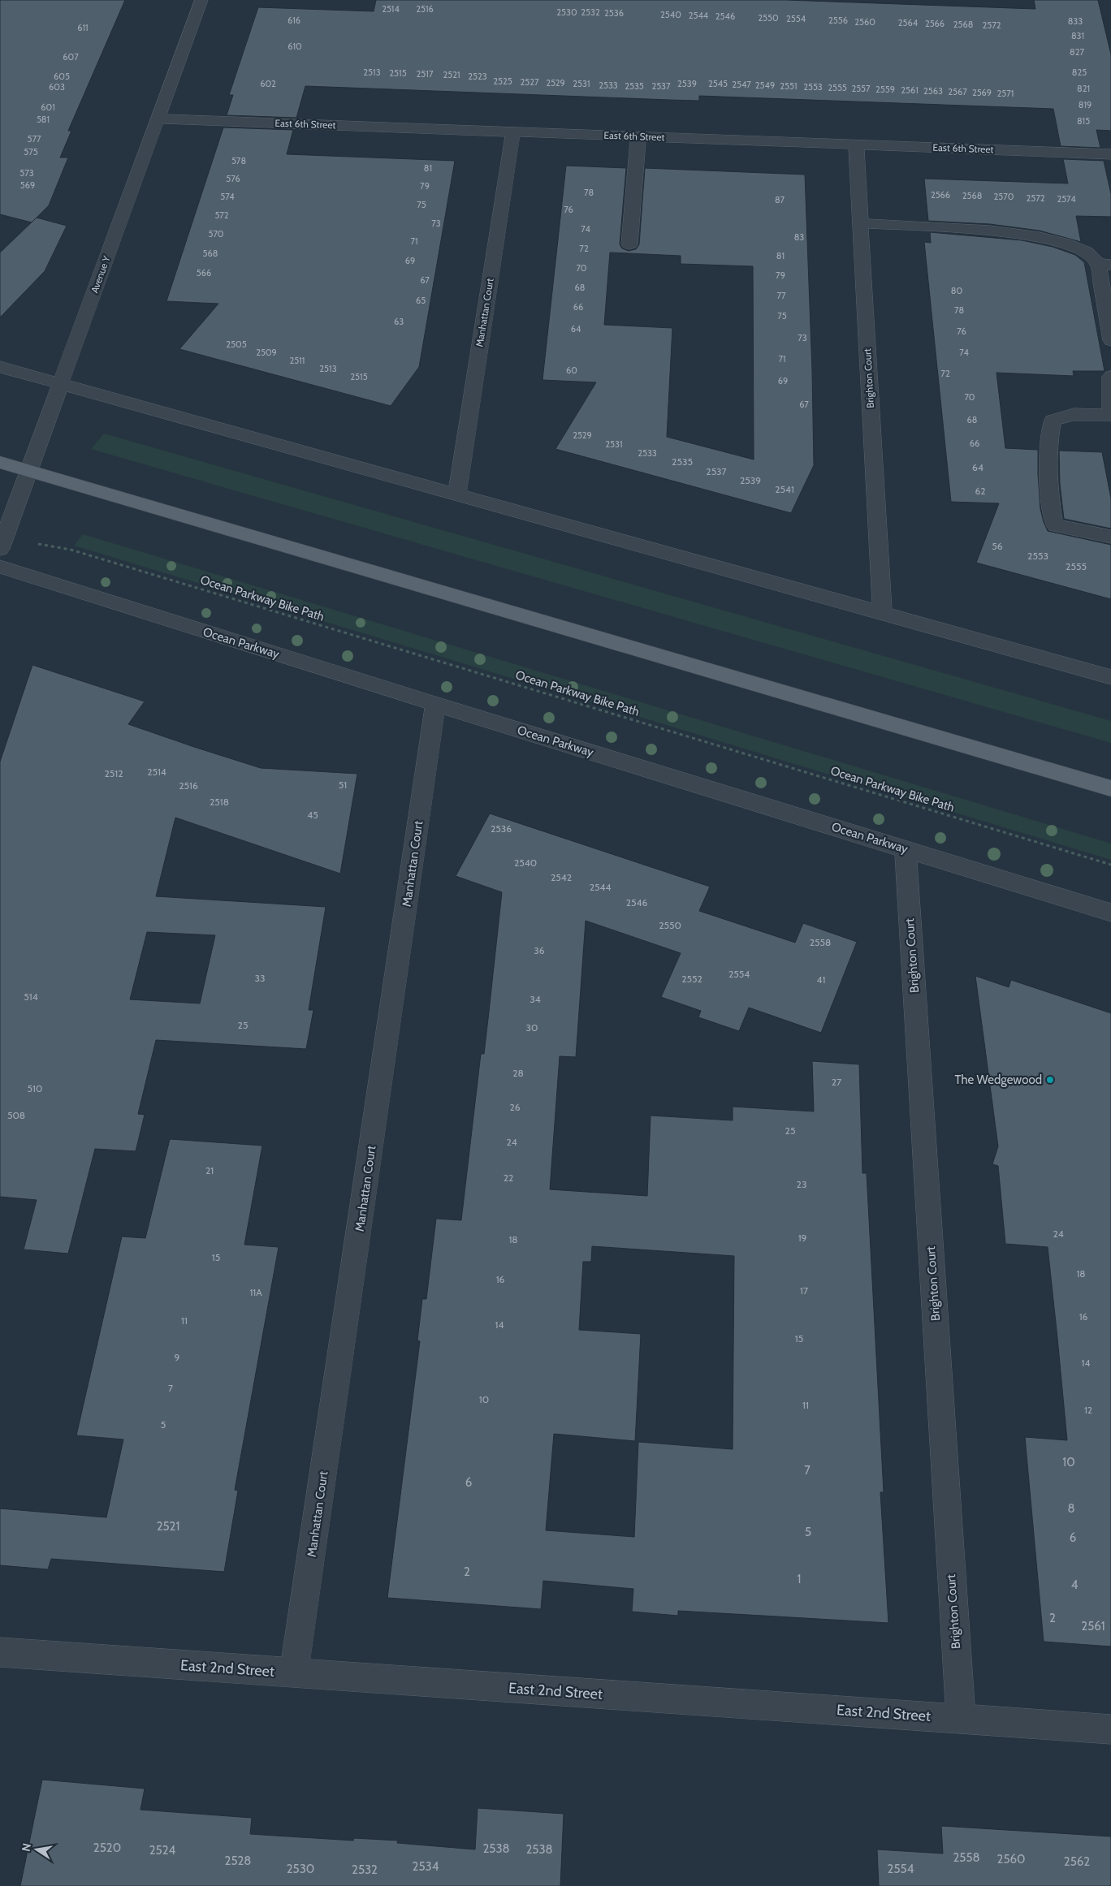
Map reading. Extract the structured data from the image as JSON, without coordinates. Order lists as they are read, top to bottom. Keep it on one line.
{"streets":{"street":["East 6th Street","Avenue Y","Manhattan Court","Brighton Court","Ocean Parkway","East 2nd Street"],"path":["Ocean Parkway Bike Path"]},"crossings":[["East 6th Street","Avenue Y"],["East 6th Street","Manhattan Court"],["East 6th Street","Brighton Court"],["Manhattan Court","Ocean Parkway"],["Manhattan Court","East 2nd Street"],["Brighton Court","Ocean Parkway"],["Brighton Court","East 2nd Street"]],"places":["The Wedgewood"],"house_numbers":["2514","2516","2530","2532","2536","2540","2544","2546","2550","2554","616","2556","833","2560","2564","2566","2568","2572","611","831","610","827","607","2513","825","2515","2517","2521","605","2523","2525","2527","2529","602","2531","2539","2545","2547","2533","2549","2535","2537","2551","603","2553","2555","2557","821","2559","2561","2563","2567","2569","2571","819","601","581","815","577","575","578","81","573","576","569","79","78","2566","2568","574","2570","2572","2574","87","75","76","572","73","74","570","83","71","72","568","81","69","70","566","79","67","68","80","77","65","66","78","75","63","64","76","73","2505","2509","74","71","2511","2513","60","72","2515","69","70","67","68","2529","66","2531","2533","2535","64","2537","2539","2541","62","56","2553","2555","2514","2512","51","2516","2518","45","2536","2540","2542","2544","2546","2550","2558","36","2554","33","2552","41","514","34","25","30","28","27","510","26","508","25","24","21","22","23","24","19","18","15","18","16","17","11A","16","11","14","15","9","14","7","10","11","12","5","10","7","6","8","2521","5","6","2","1","4","2","2561","2520","2538","2538","2524","2558","2560","2528","2562","2534","2530","2554","2532"],"north":"left"}
